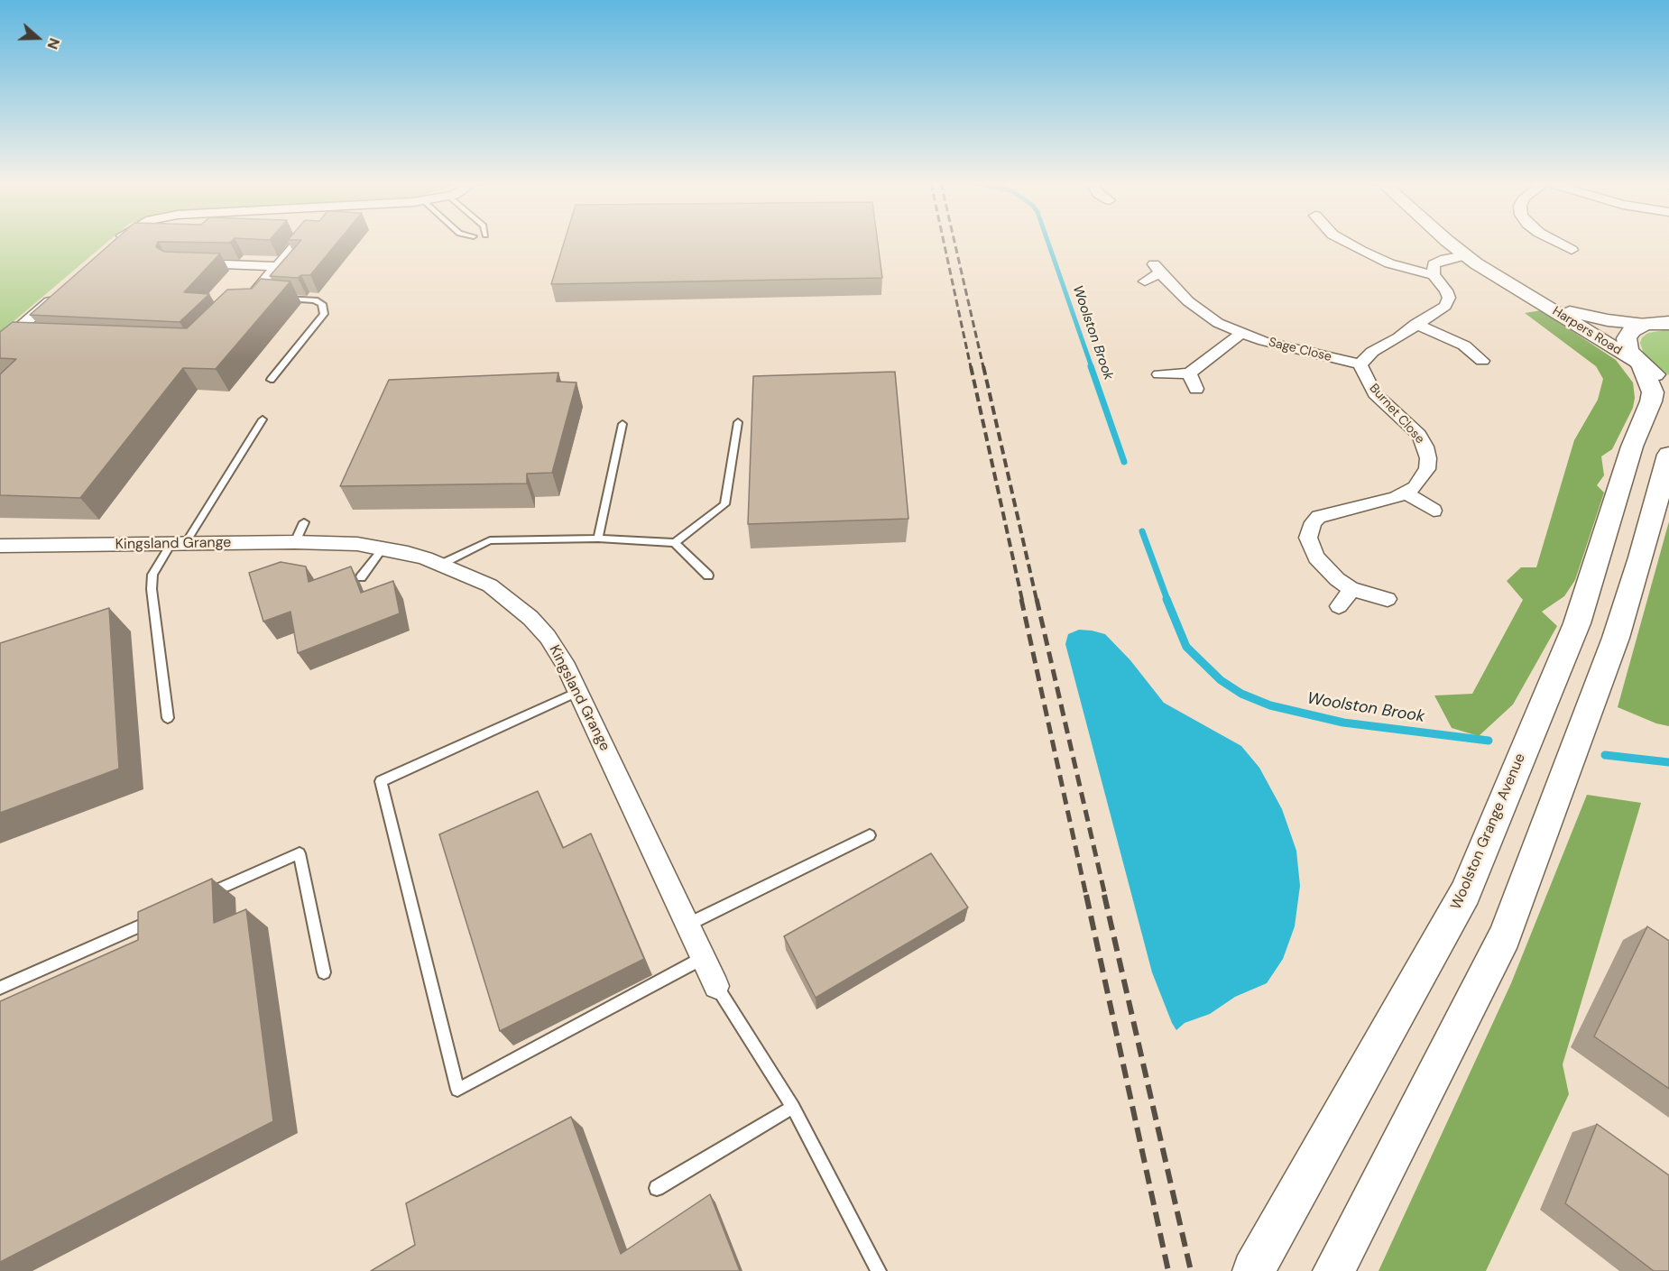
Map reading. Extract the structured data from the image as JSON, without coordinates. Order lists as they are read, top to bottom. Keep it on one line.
{"streets":{"main road":["Woolston Grange Avenue"],"street":["Harpers Road","Sage Close","Burnet Close","Kingsland Grange"]},"crossings":[["Harpers Road","Woolston Grange Avenue"],["Sage Close","Burnet Close"]],"water":["Woolston Brook"],"north":"right"}
